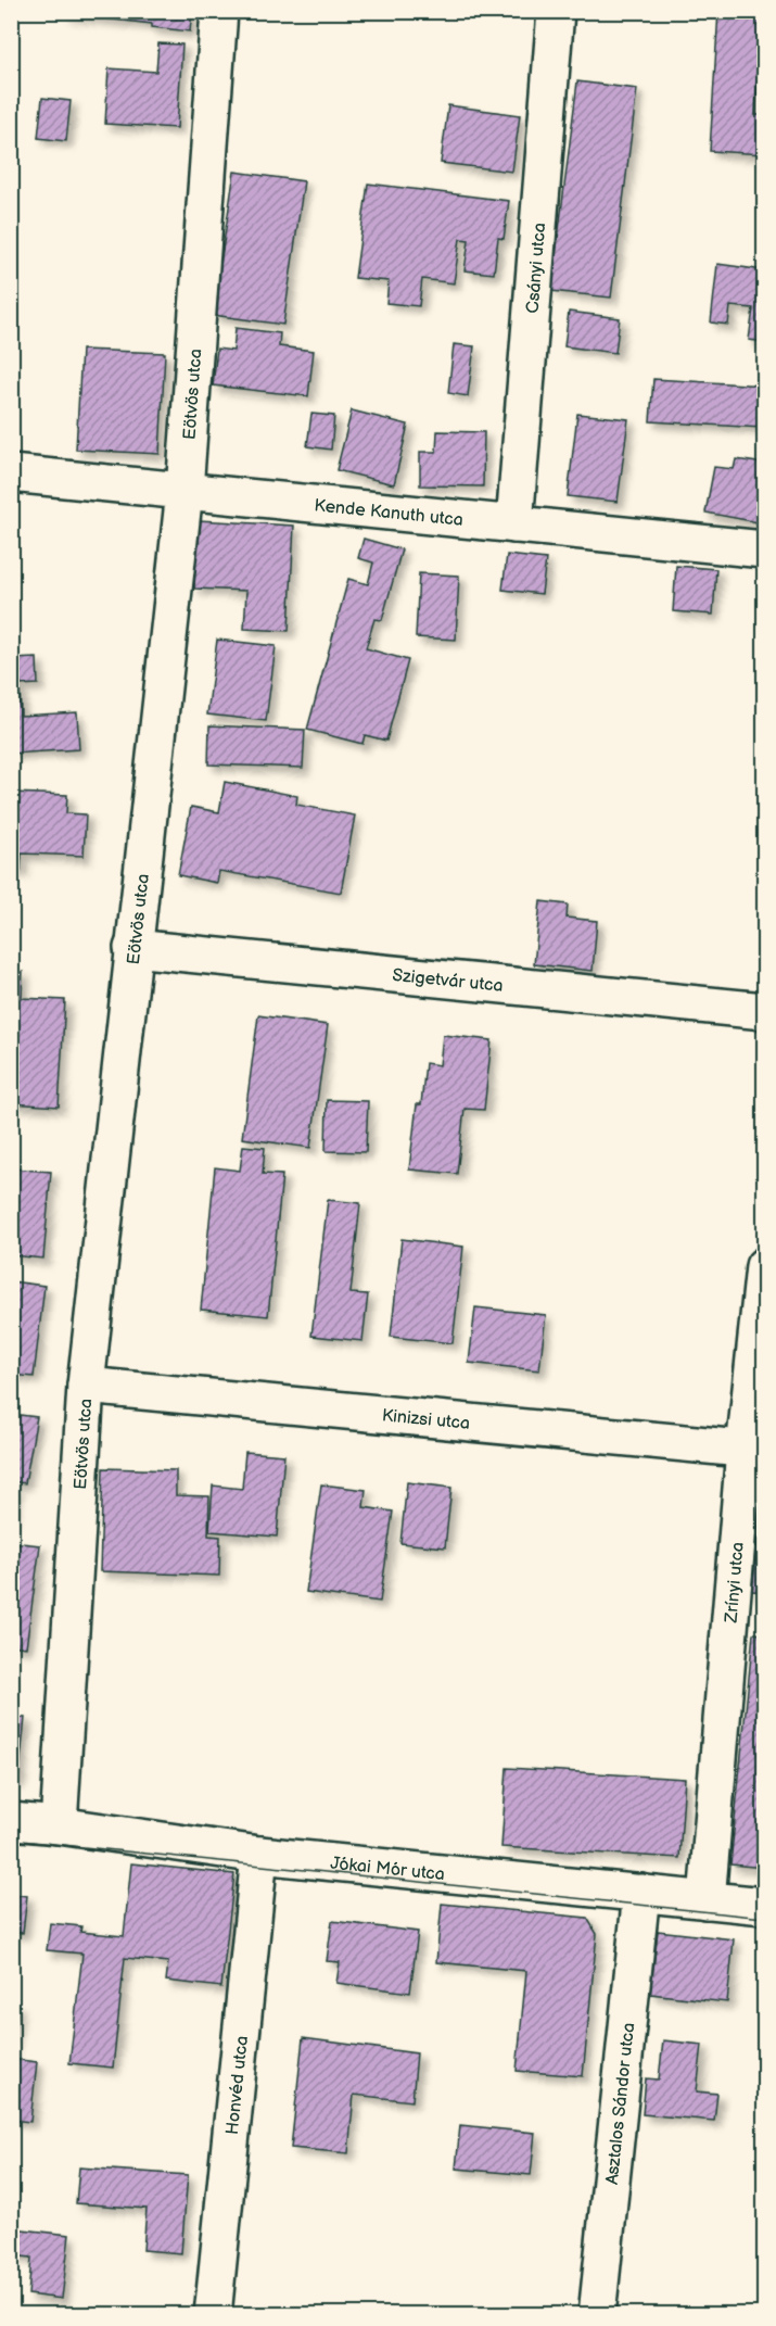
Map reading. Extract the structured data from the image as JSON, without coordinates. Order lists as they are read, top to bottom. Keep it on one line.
{"streets":{"street":["Csányi utca","Eötvös utca","Kende Kanuth utca","Szigetvár utca","Kinizsi utca","Zrínyi utca","Jókai Mór utca","Honvéd utca","Asztalos Sándor utca"]},"crossings":[["Csányi utca","Kende Kanuth utca"],["Eötvös utca","Kende Kanuth utca"],["Eötvös utca","Szigetvár utca"],["Eötvös utca","Kinizsi utca"],["Eötvös utca","Jókai Mór utca"],["Kinizsi utca","Zrínyi utca"],["Zrínyi utca","Jókai Mór utca"],["Jókai Mór utca","Honvéd utca"],["Jókai Mór utca","Asztalos Sándor utca"]]}
